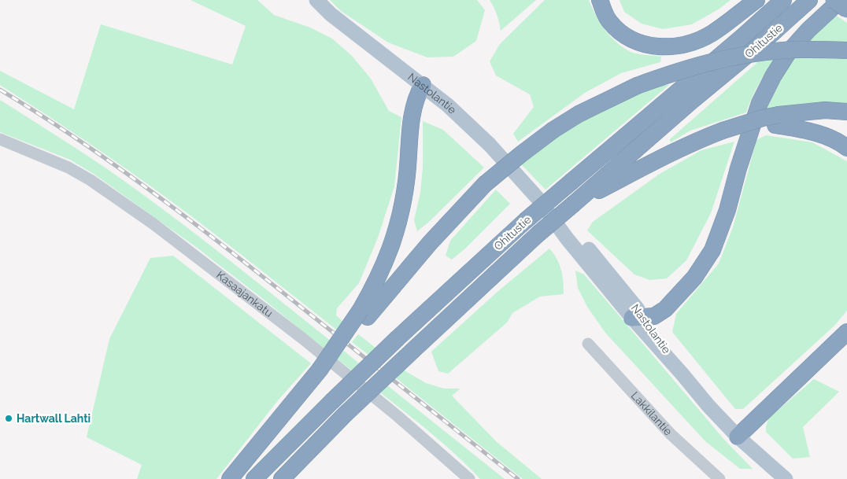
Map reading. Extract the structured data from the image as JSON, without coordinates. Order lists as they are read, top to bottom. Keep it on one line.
{"streets":{"highway":["Ohitustie"],"main road":["Nastolantie"],"street":["Kasaajankatu","Lakkilantie"]},"places":["Hartwall Lahti"]}
